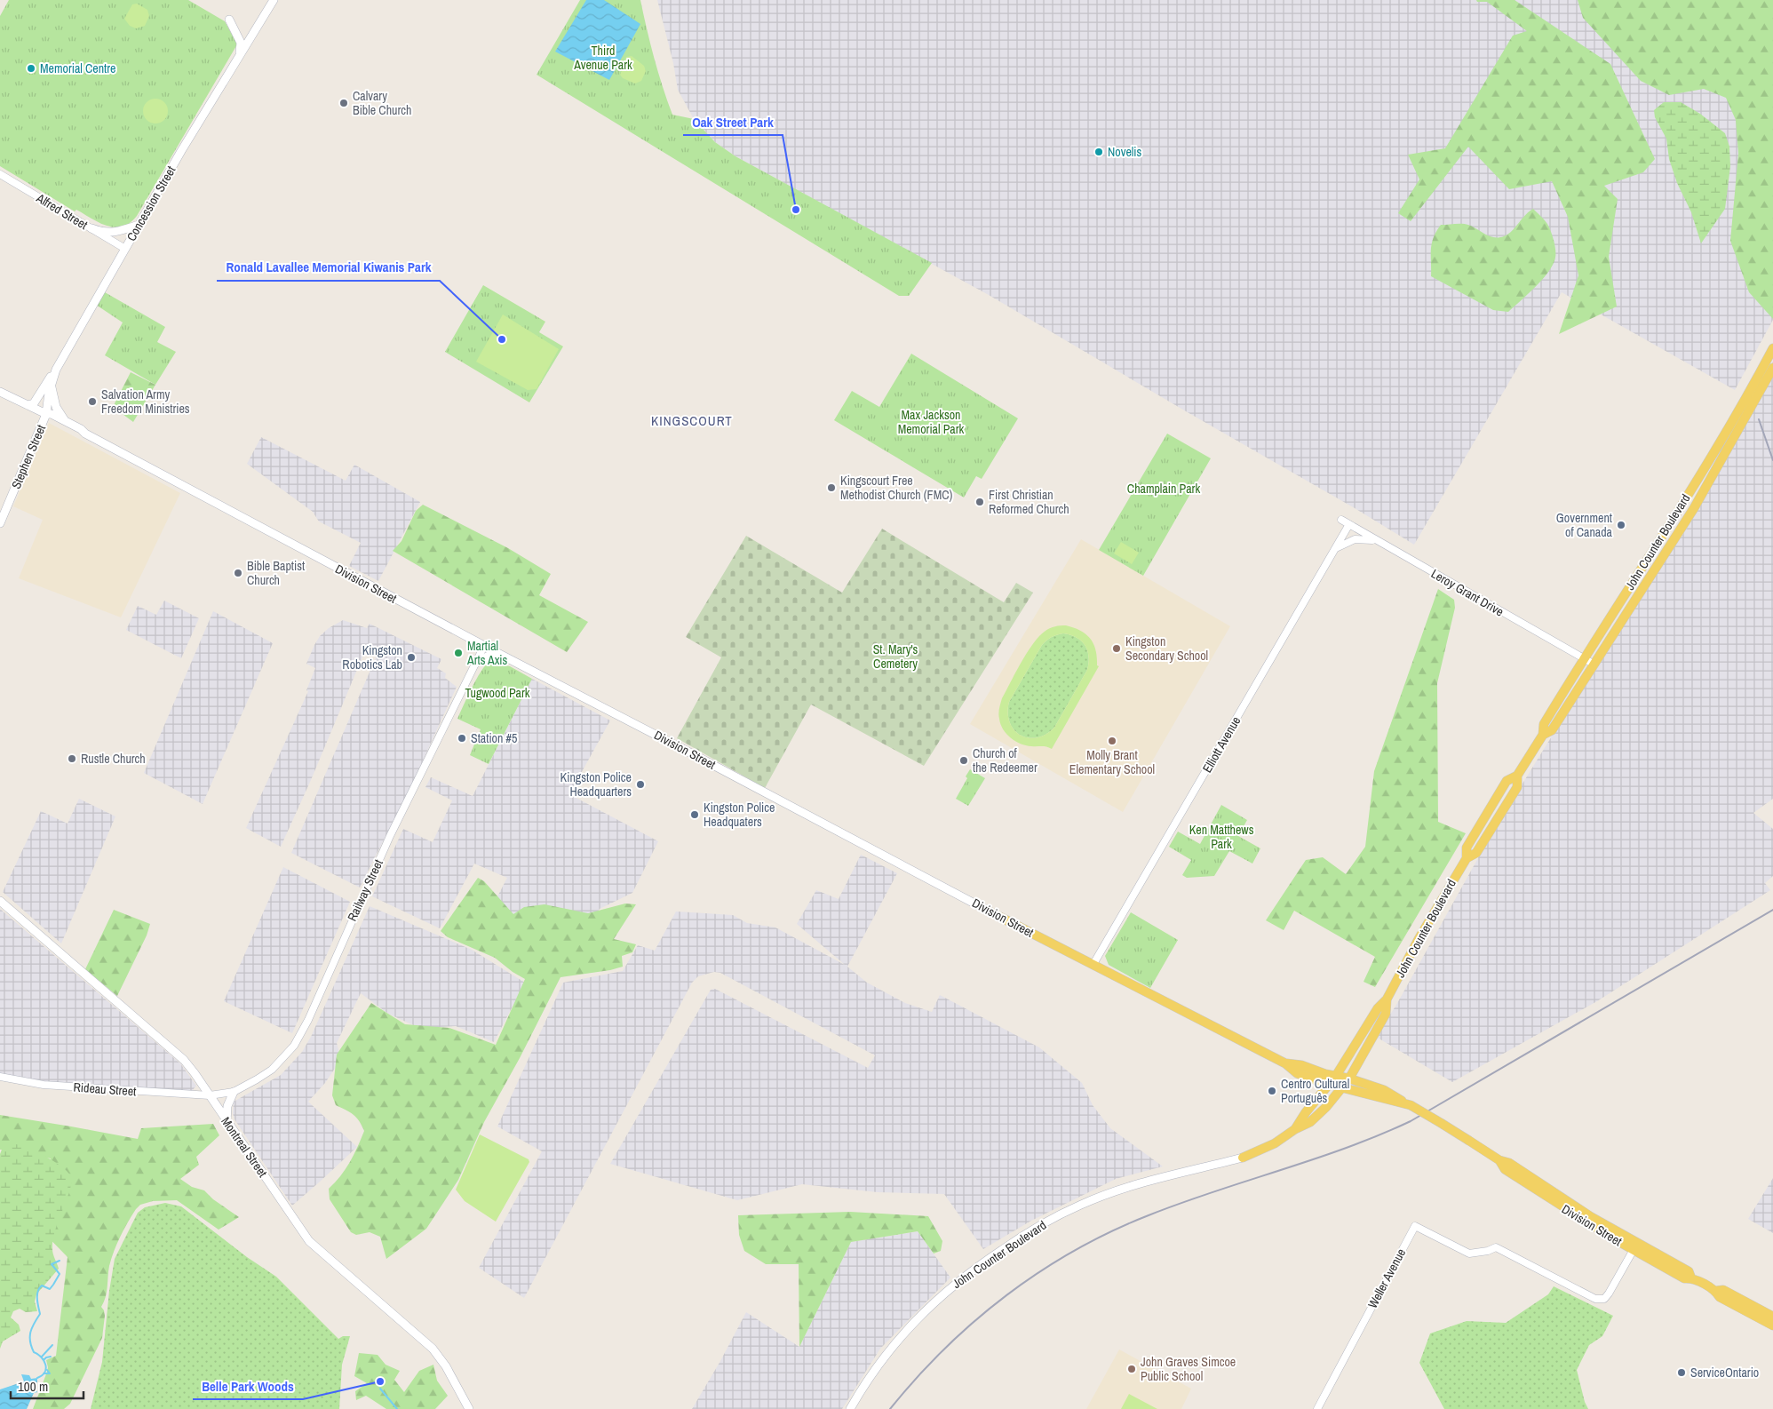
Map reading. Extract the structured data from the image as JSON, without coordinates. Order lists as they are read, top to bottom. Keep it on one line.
{"streets":{"main road":["Concession Street","Stephen Street","John Counter Boulevard","Division Street","Montreal Street"],"street":["Alfred Street","Leroy Grant Drive","Elliott Avenue","Railway Street","Rideau Street","Weller Avenue"]},"crossings":[["Concession Street","Alfred Street"],["Concession Street","Stephen Street"],["Concession Street","Division Street"],["Stephen Street","Division Street"],["John Counter Boulevard","Division Street"],["John Counter Boulevard","Leroy Grant Drive"],["Division Street","Elliott Avenue"],["Division Street","Railway Street"],["Division Street","Weller Avenue"],["Leroy Grant Drive","Elliott Avenue"],["Railway Street","Rideau Street"],["Railway Street","Montreal Street"],["Rideau Street","Montreal Street"]],"districts":["KINGSCOURT"],"parks":["Third Avenue Park","Max Jackson Memorial Park","Champlain Park","St. Mary's Cemetery","Tugwood Park","Ken Matthews Park"],"places":["Memorial Centre","Calvary Bible Church","Novelis","Oak Street Park","Ronald Lavallee Memorial Kiwanis Park","Salvation Army Freedom Ministries","Kingscourt Free Methodist Church (FMC)","First Christian Reformed Church","Government of Canada","Bible Baptist Church","Kingston Secondary School","Martial Arts Axis","Kingston Robotics Lab","Station #5","Molly Brant Elementary School","Rustle Church","Church of the Redeemer","Kingston Police Headquarters","Kingston Police Headquaters","Centro Cultural Português","John Graves Simcoe Public School","ServiceOntario","Belle Park Woods"],"scale_bar":"100 m"}
